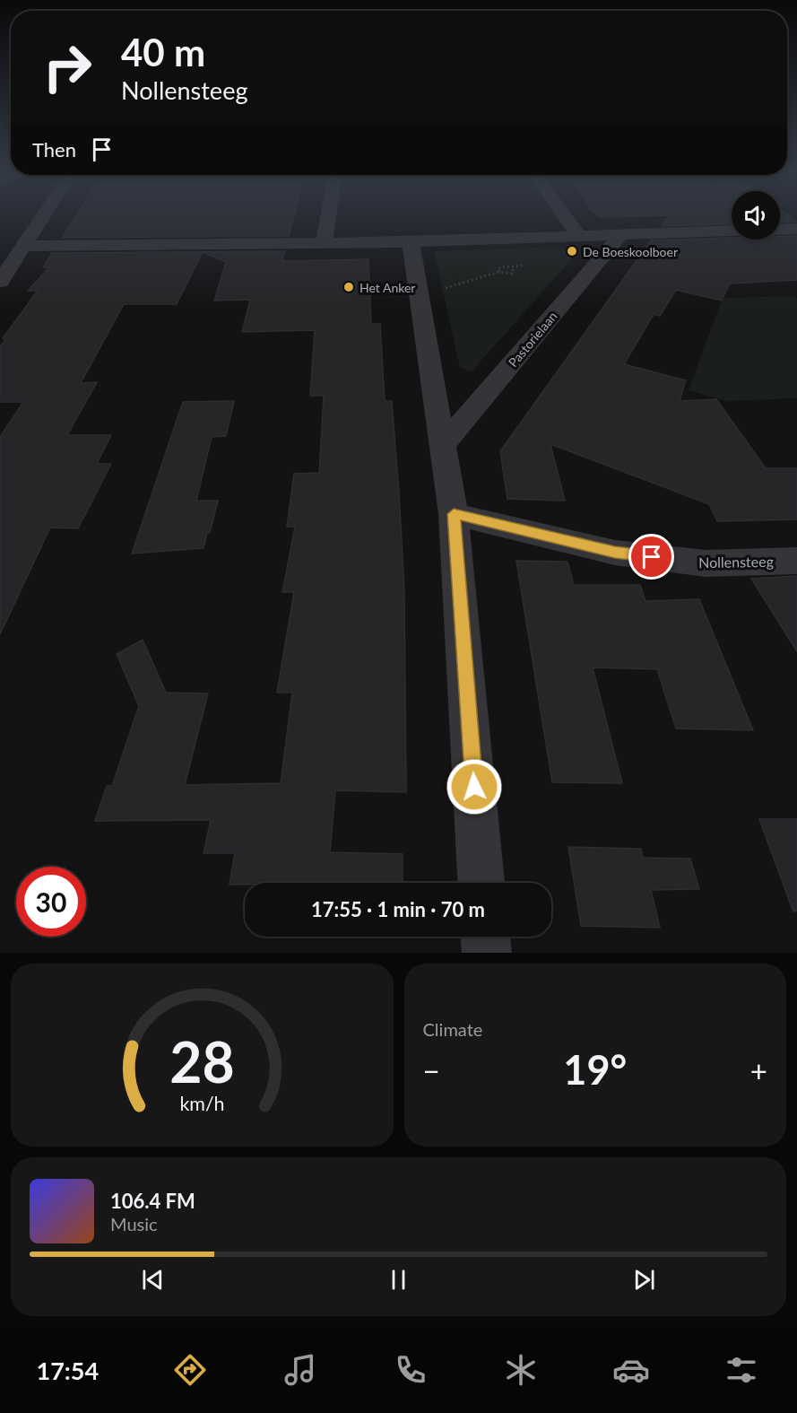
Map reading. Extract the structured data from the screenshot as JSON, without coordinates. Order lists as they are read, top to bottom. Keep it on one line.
{"streets":{"street":["Pastorielaan","Nollensteeg"]},"places":["De Boeskoolboer","Het Anker"],"page":{"turn":["40 m","Nollensteeg"],"then":"Then","limit":"30","trip":"17:55 · 1 min · 70 m","tile":"Climate","heat":["−","19°","+"],"song":["106.4 FM","Music"],"tabs":"17:54","gauge":["28","km/h"]}}
